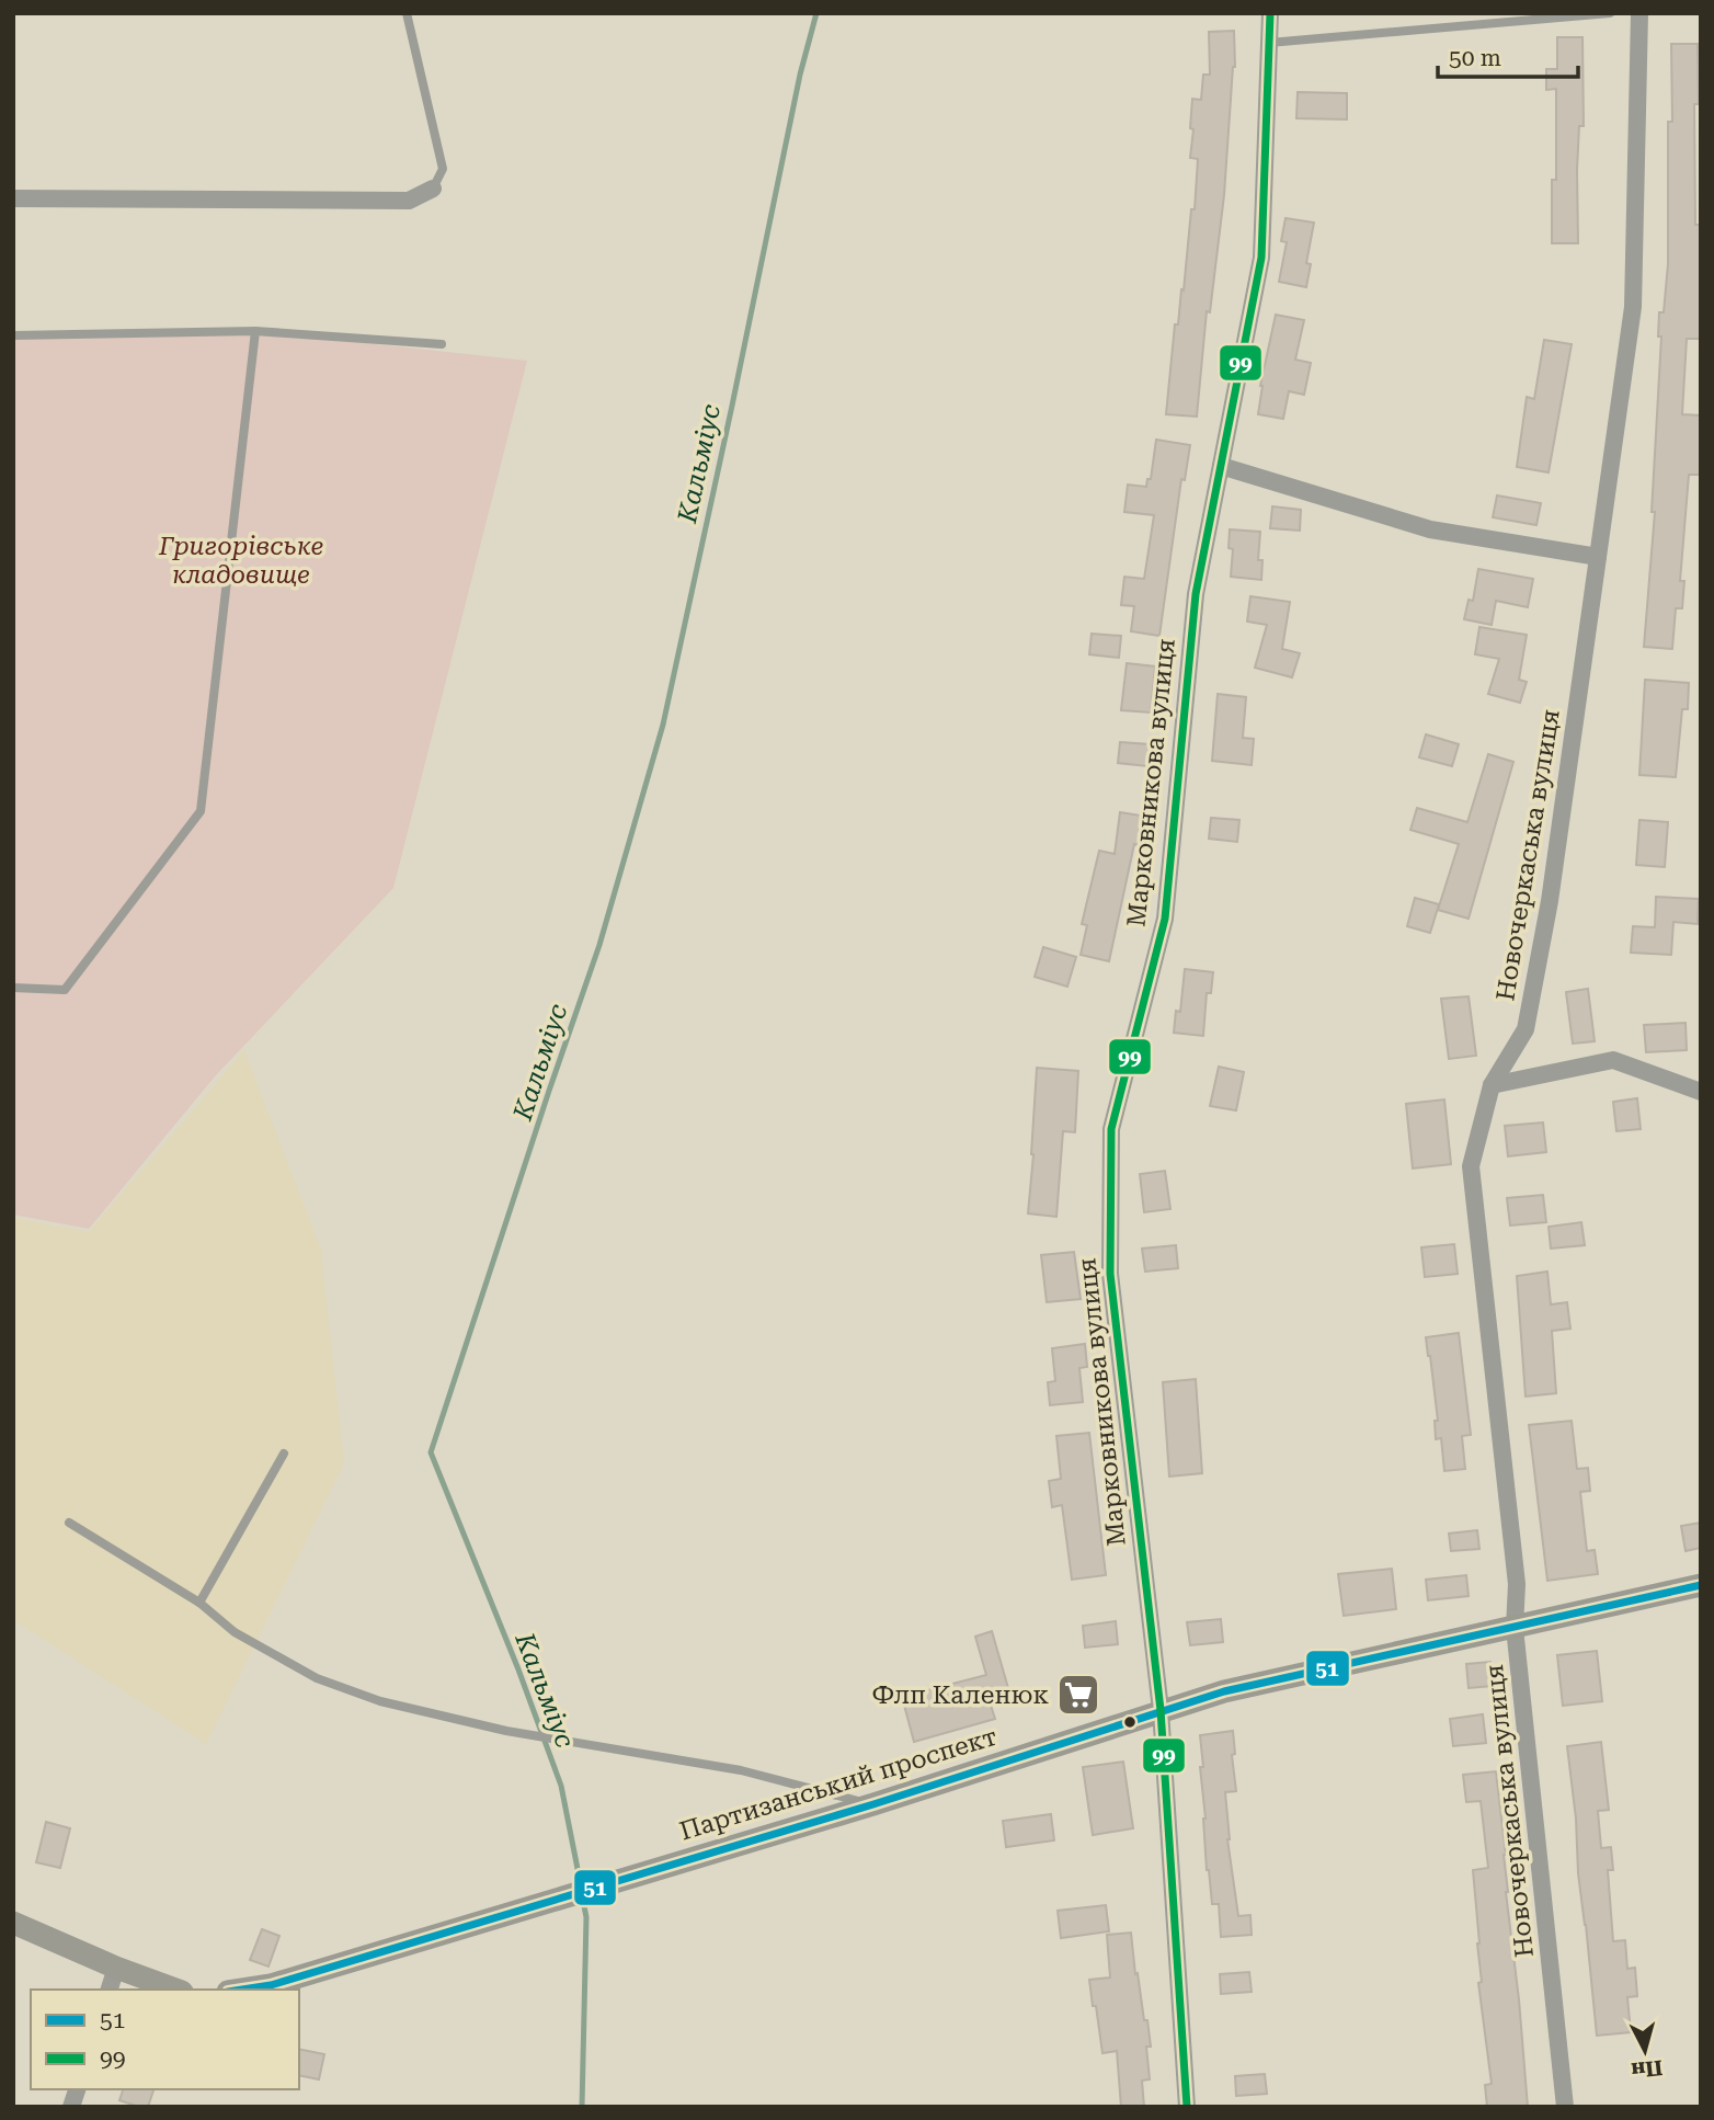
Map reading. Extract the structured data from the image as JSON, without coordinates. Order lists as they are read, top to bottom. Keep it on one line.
{"streets":{"street":["Марковникова вулиця","Новочеркаська вулиця","Партизанський проспект"]},"crossings":[["Марковникова вулиця","Партизанський проспект"],["Новочеркаська вулиця","Партизанський проспект"]],"water":["Кальміус"],"parks":["Григорівське кладовище"],"places":{"supermarket":["Флп Каленюк"]},"lines":["transit line 99","transit line 51"],"legend":["51","99"],"scale_bar":"50 m","north":"bottom"}
